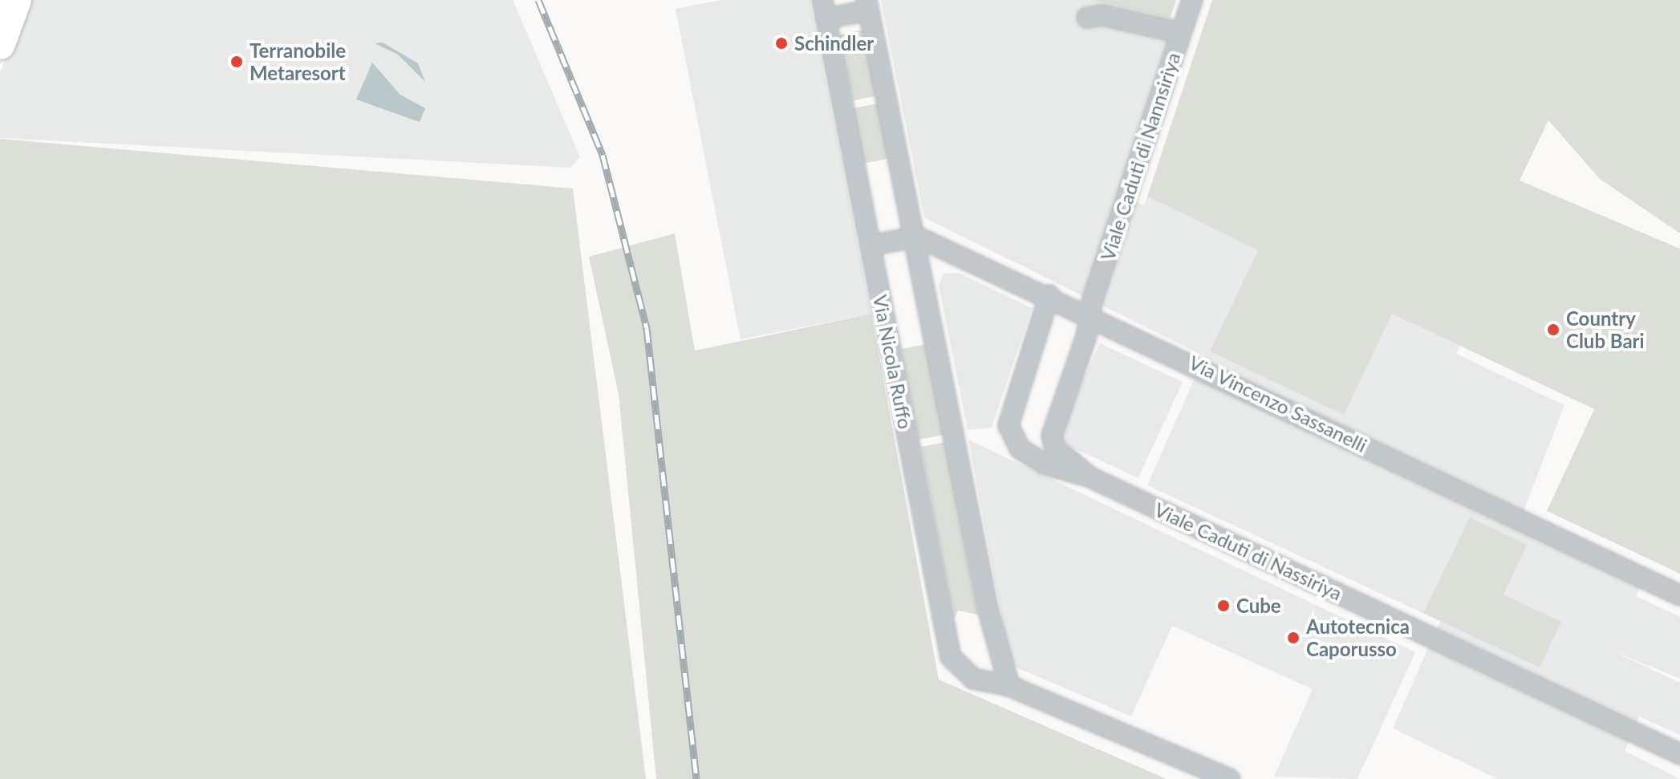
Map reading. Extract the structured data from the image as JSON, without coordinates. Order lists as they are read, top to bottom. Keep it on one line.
{"streets":{"street":["Viale Caduti di Nannsiriya","Via Nicola Ruffo","Via Vincenzo Sassanelli","Viale Caduti di Nassiriya"]},"crossings":[["Viale Caduti di Nannsiriya","Via Vincenzo Sassanelli"],["Viale Caduti di Nannsiriya","Viale Caduti di Nassiriya"],["Via Vincenzo Sassanelli","Viale Caduti di Nassiriya"]],"places":["Schindler","Terranobile Metaresort","Country Club Bari","Cube","Autotecnica Caporusso"]}
